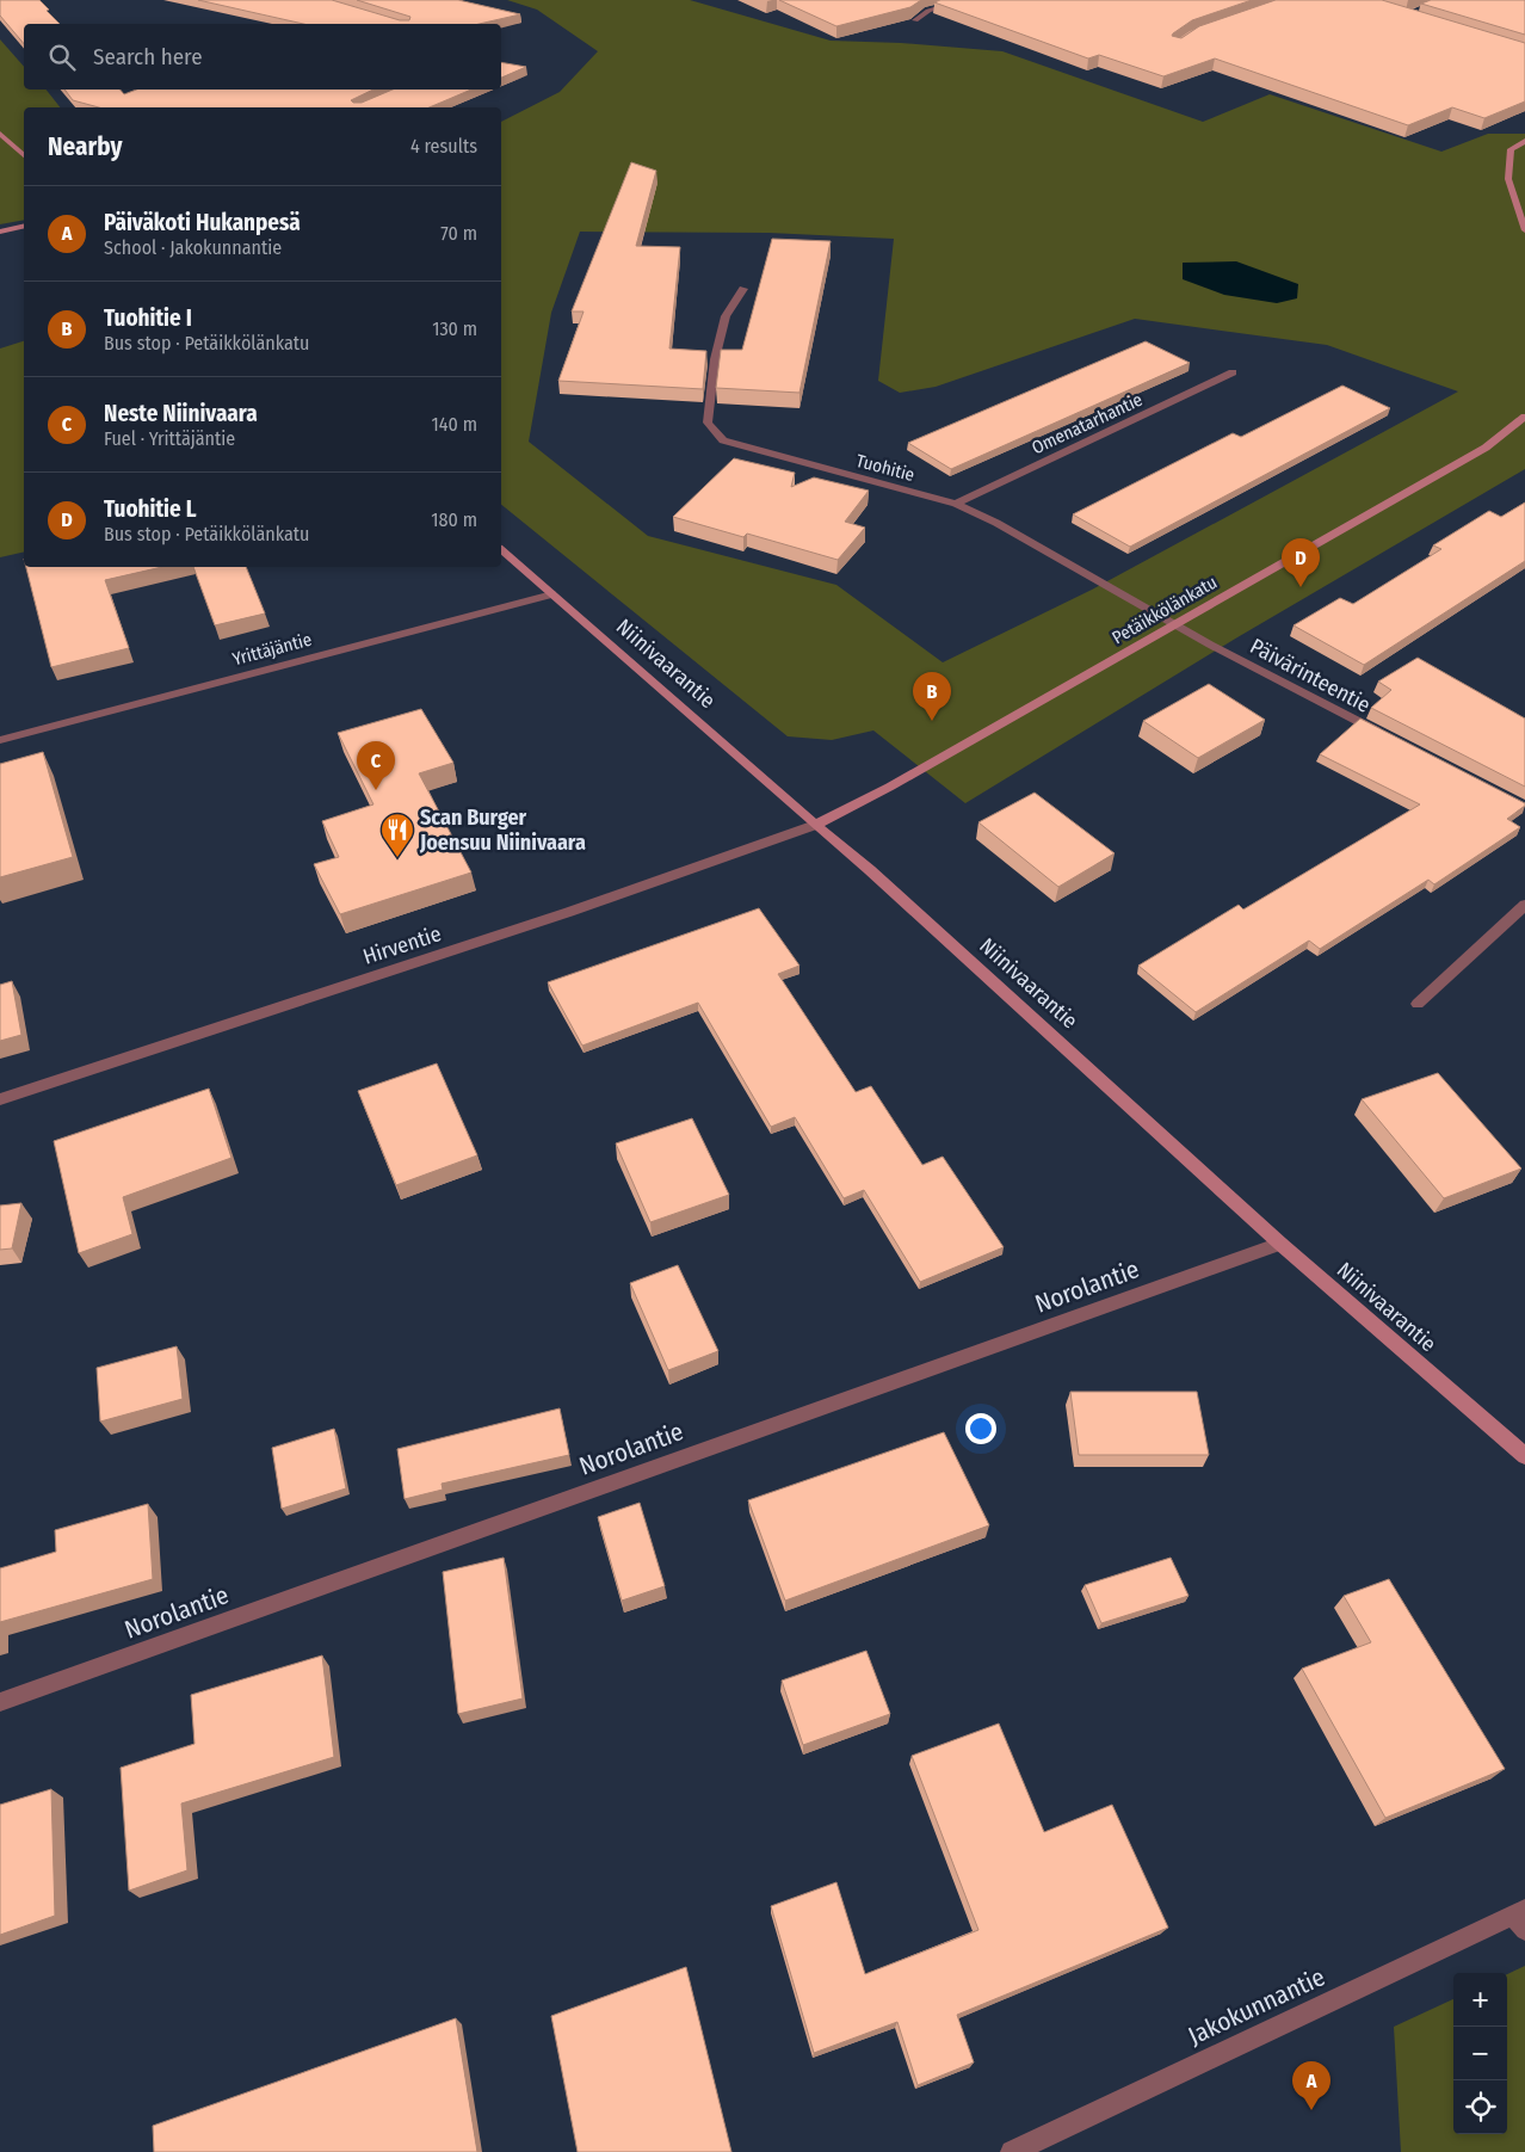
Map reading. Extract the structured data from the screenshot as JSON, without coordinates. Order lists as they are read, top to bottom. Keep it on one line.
{"streets":{"street":["Omenatarhantie","Tuohitie","Petäikkölänkatu","Yrittäjäntie","Niinivaarantie","Päivärinteentie","Hirventie","Norolantie","Jakokunnantie"]},"crossings":[["Omenatarhantie","Tuohitie"],["Tuohitie","Petäikkölänkatu"],["Tuohitie","Päivärinteentie"],["Petäikkölänkatu","Niinivaarantie"],["Petäikkölänkatu","Päivärinteentie"],["Petäikkölänkatu","Hirventie"],["Yrittäjäntie","Niinivaarantie"],["Niinivaarantie","Hirventie"],["Niinivaarantie","Norolantie"]],"places":{"restaurant":["Scan Burger Joensuu Niinivaara"]},"page":{"search":"Search here","heading":["Nearby","4 results"],"list":[{"mark":"A","name":"Päiväkoti Hukanpesä","note":"School · Jakokunnantie","value":"70 m"},{"mark":"B","name":"Tuohitie I","note":"Bus stop · Petäikkölänkatu","value":"130 m"},{"mark":"C","name":"Neste Niinivaara","note":"Fuel · Yrittäjäntie","value":"140 m"},{"mark":"D","name":"Tuohitie L","note":"Bus stop · Petäikkölänkatu","value":"180 m"}],"pins":["D","B","C","A"],"map_buttons":["+","−"]}}
